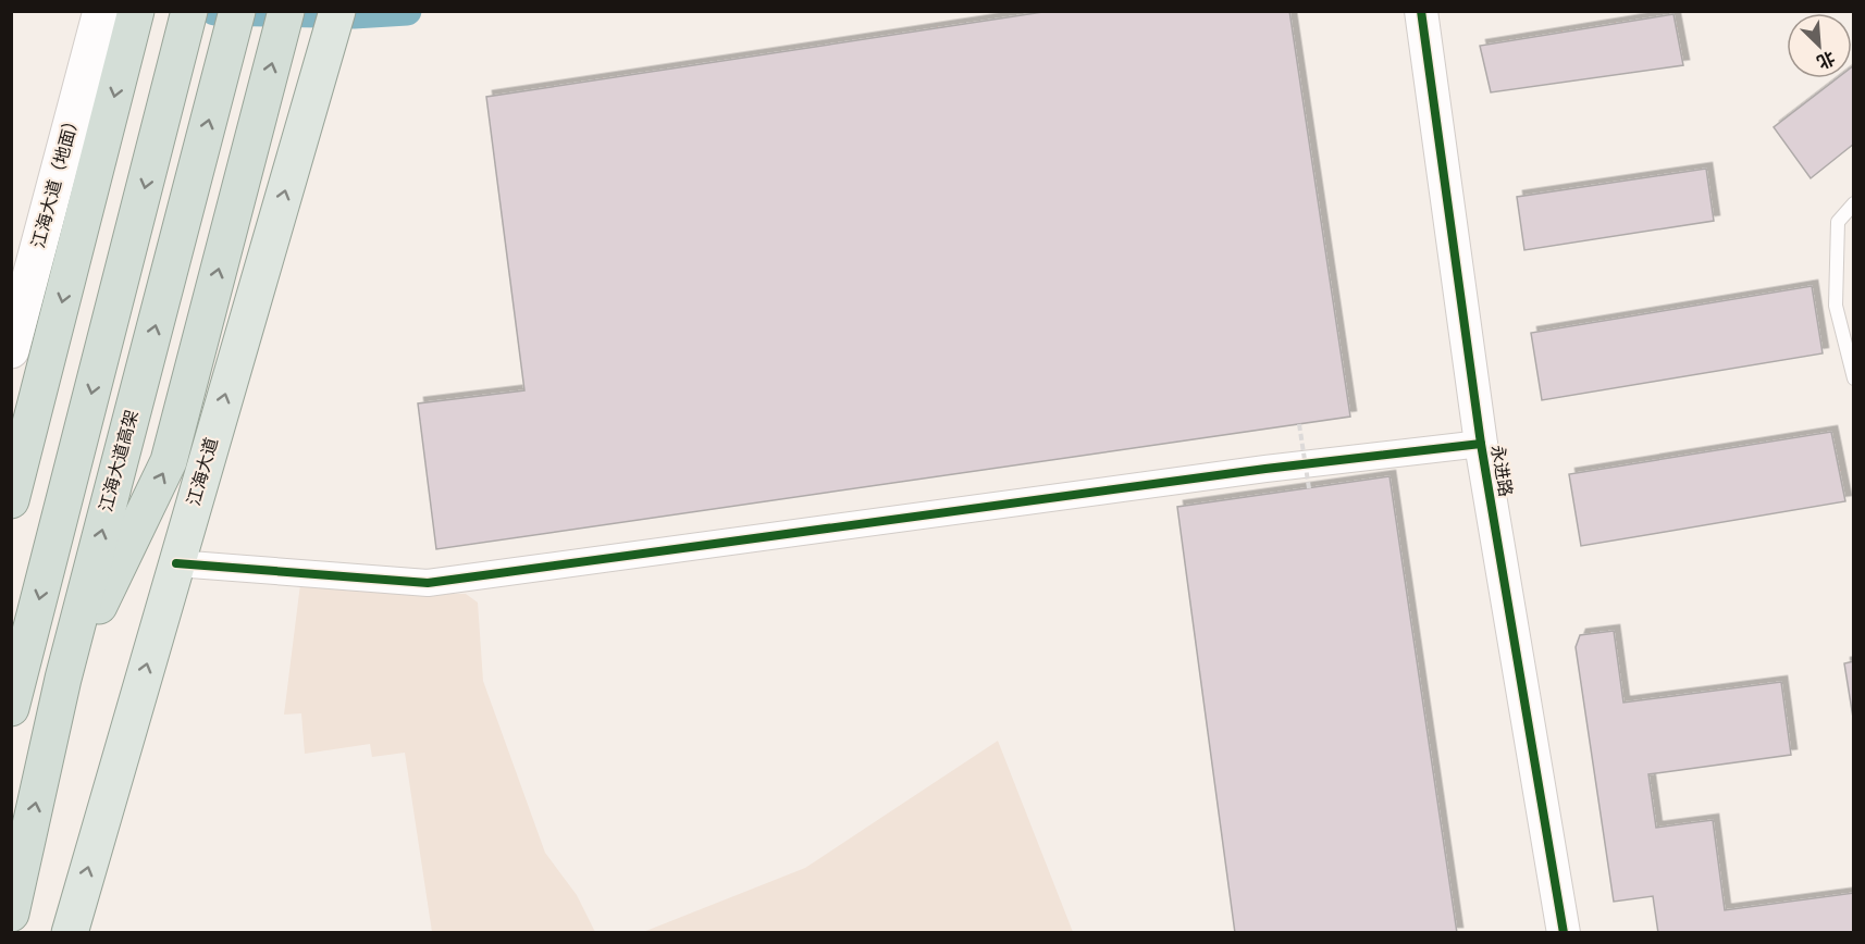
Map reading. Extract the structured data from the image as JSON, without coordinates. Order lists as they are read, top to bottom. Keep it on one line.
{"streets":{"highway":["江海大道高架"],"main road":["江海大道（地面）","江海大道"],"street":["永进路"]},"one_way":["江海大道"],"north":"bottom right"}
